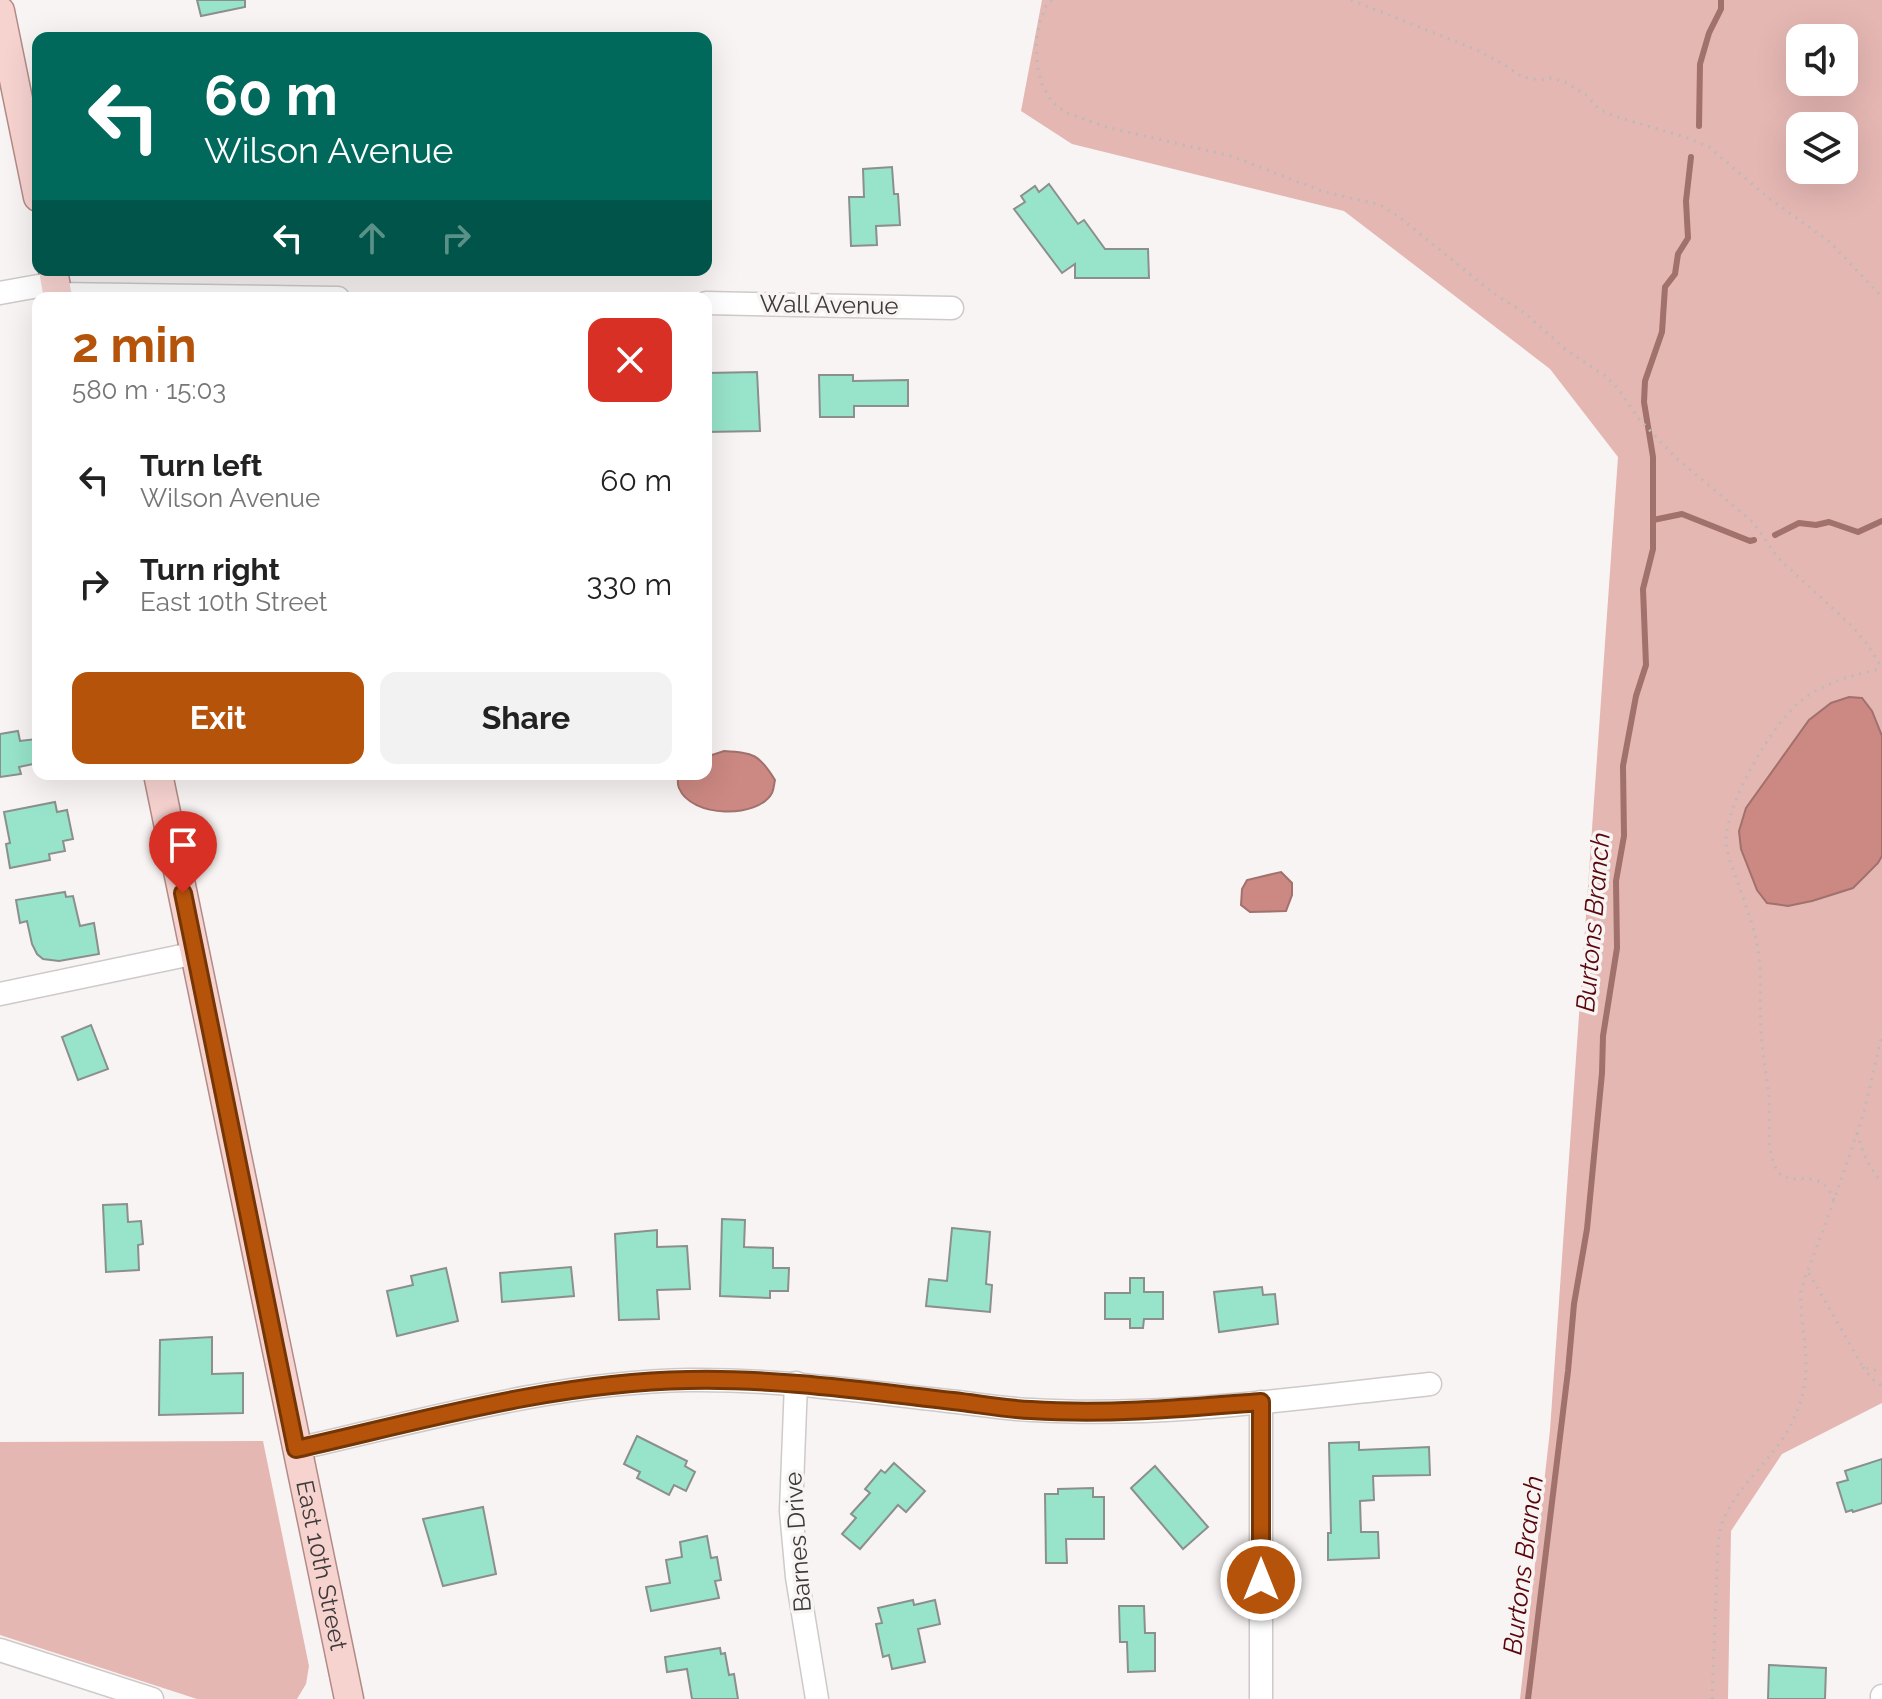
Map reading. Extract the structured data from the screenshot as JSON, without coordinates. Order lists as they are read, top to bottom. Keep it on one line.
{"streets":{"main road":["East 10th Street"],"street":["Wall Avenue","Barnes Drive"]},"water":["Burtons Branch"],"page":{"turn":["60 m","Wilson Avenue"],"heading":["2 min","580 m · 15:03"],"list":[{"name":"Turn left","note":"Wilson Avenue","value":"60 m"},{"name":"Turn right","note":"East 10th Street","value":"330 m"}],"buttons":["Exit","Share"]}}
